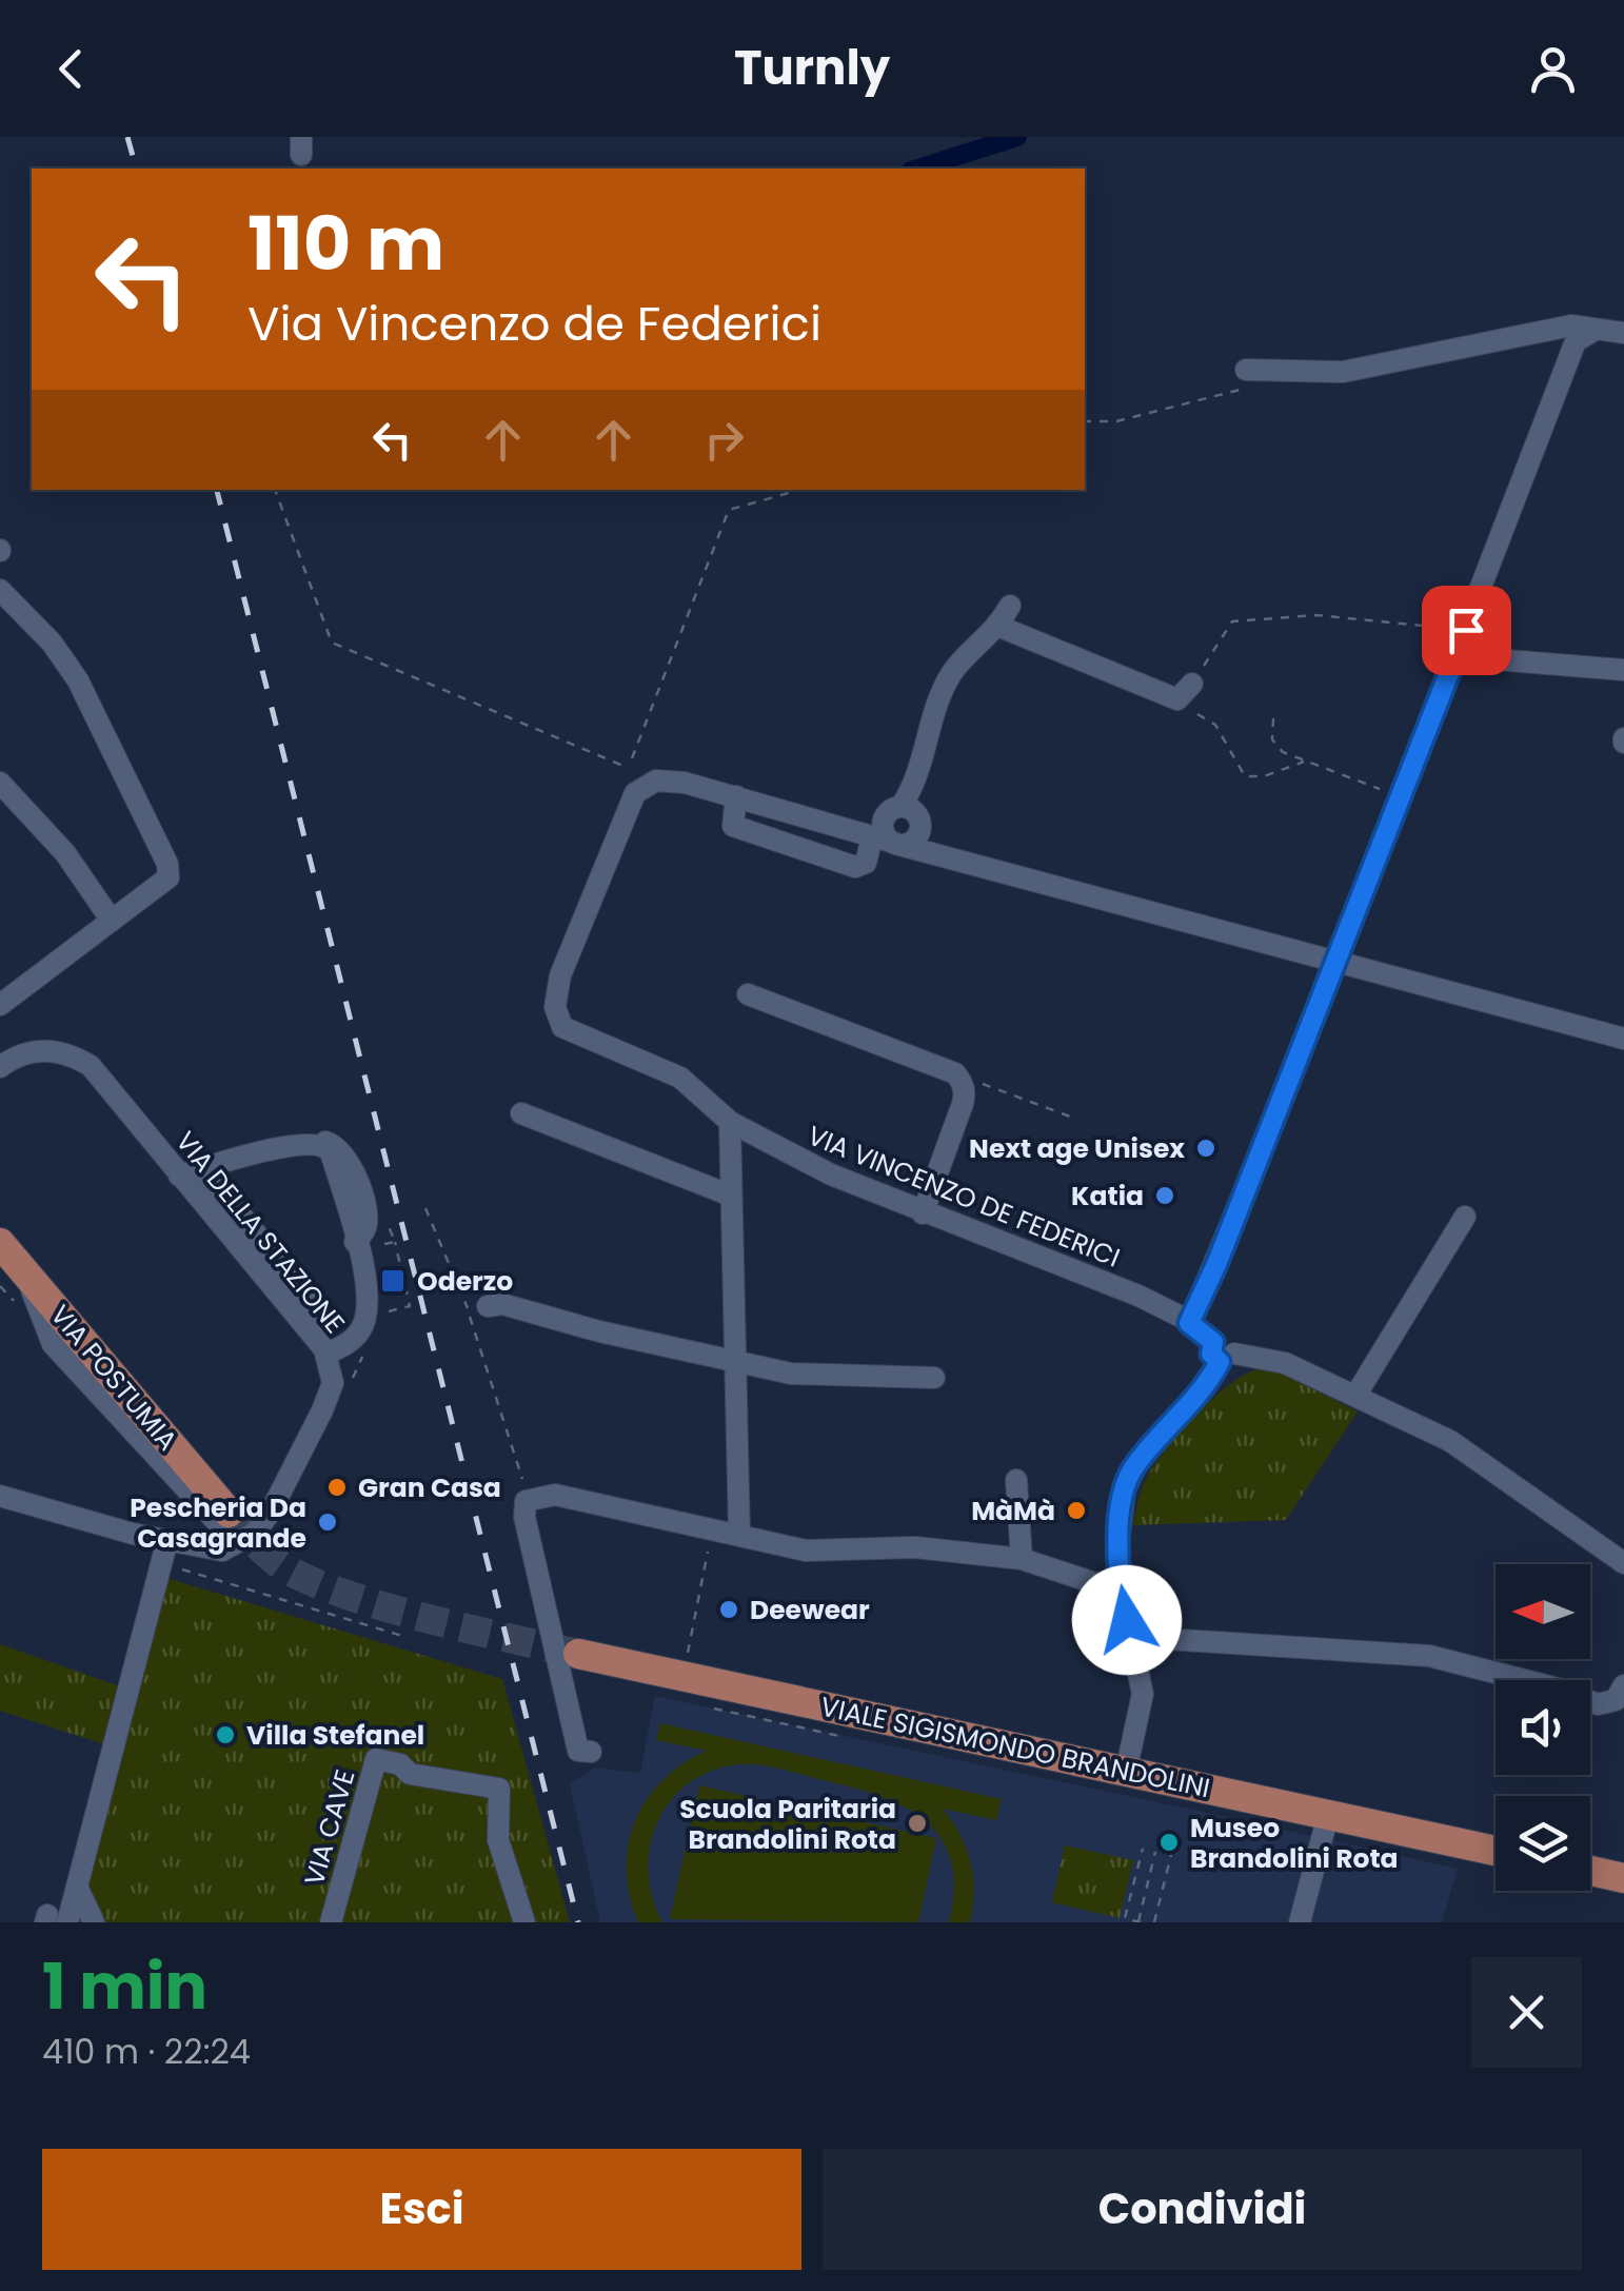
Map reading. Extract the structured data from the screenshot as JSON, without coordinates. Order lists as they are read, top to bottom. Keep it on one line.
{"streets":{"main road":["VIA POSTUMIA","VIALE SIGISMONDO BRANDOLINI"],"street":["VIA VINCENZO DE FEDERICI","VIA DELLA STAZIONE","VIA CAVE"]},"places":{"other":["Next age Unisex","Katia","Gran Casa","MàMà","Pescheria Da Casagrande","Deewear","Villa Stefanel","Scuola Paritaria Brandolini Rota","Museo Brandolini Rota"],"transit":["Oderzo"]},"north":"left","page":{"header":"Turnly","turn":["110 m","Via Vincenzo de Federici"],"heading":["1 min","410 m · 22:24"],"buttons":["Esci","Condividi"]}}
